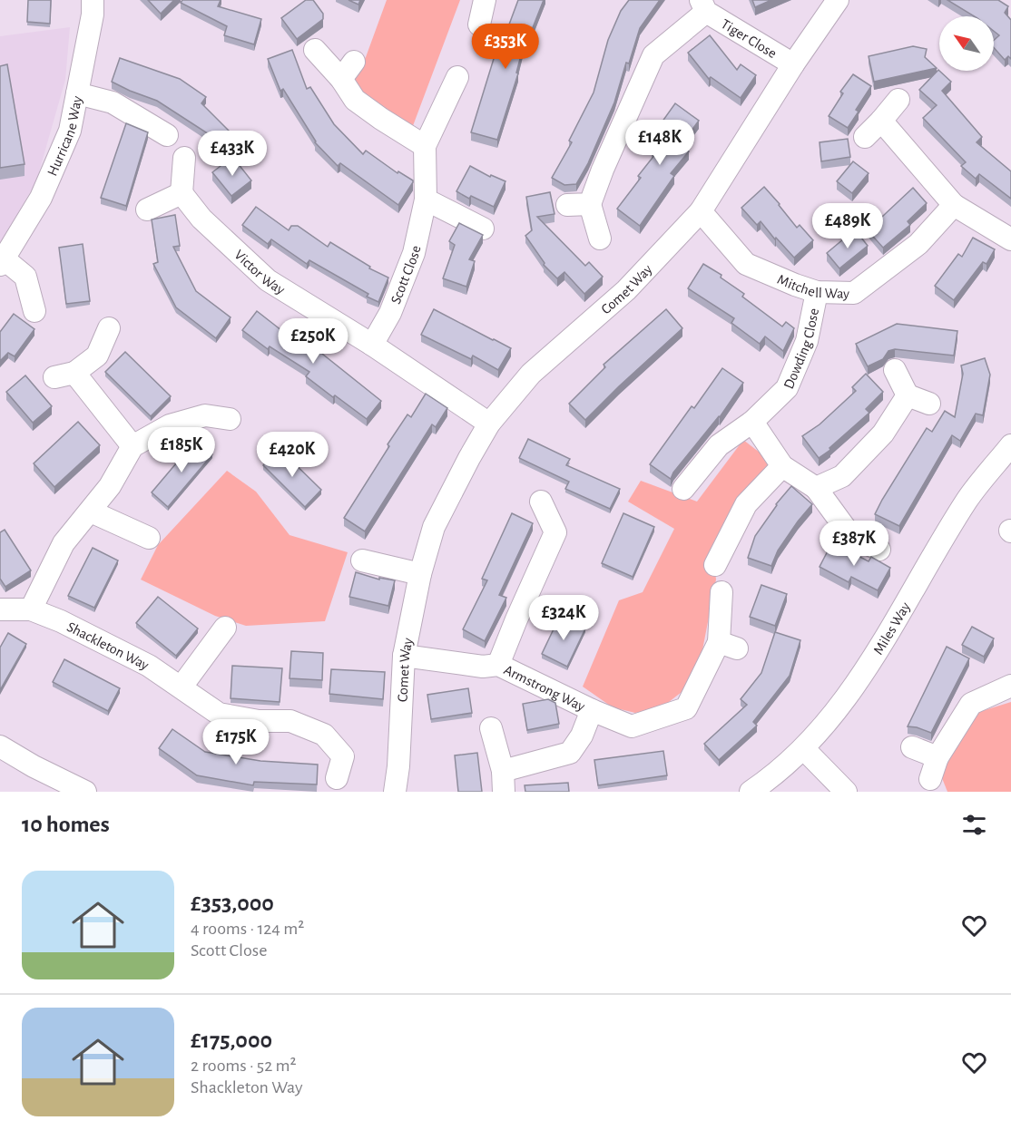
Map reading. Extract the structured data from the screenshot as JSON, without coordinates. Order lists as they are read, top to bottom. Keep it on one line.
{"streets":{"street":["Tiger Close","Hurricane Way","Victor Way","Scott Close","Mitchell Way","Comet Way","Dowding Close","Miles Way","Shackleton Way","Armstrong Way"]},"crossings":[["Tiger Close","Comet Way"],["Victor Way","Scott Close"],["Victor Way","Comet Way"],["Mitchell Way","Comet Way"],["Mitchell Way","Dowding Close"],["Comet Way","Armstrong Way"]],"north":"top left","page":{"price":["£353K","£148K","£433K","£489K","£250K","£185K","£420K","£387K","£324K","£175K"],"heading":"10 homes","list":[{"name":"£353,000","note":"4 rooms · 124 m² · Scott Close"},{"name":"£175,000","note":"2 rooms · 52 m² · Shackleton Way"}]}}
